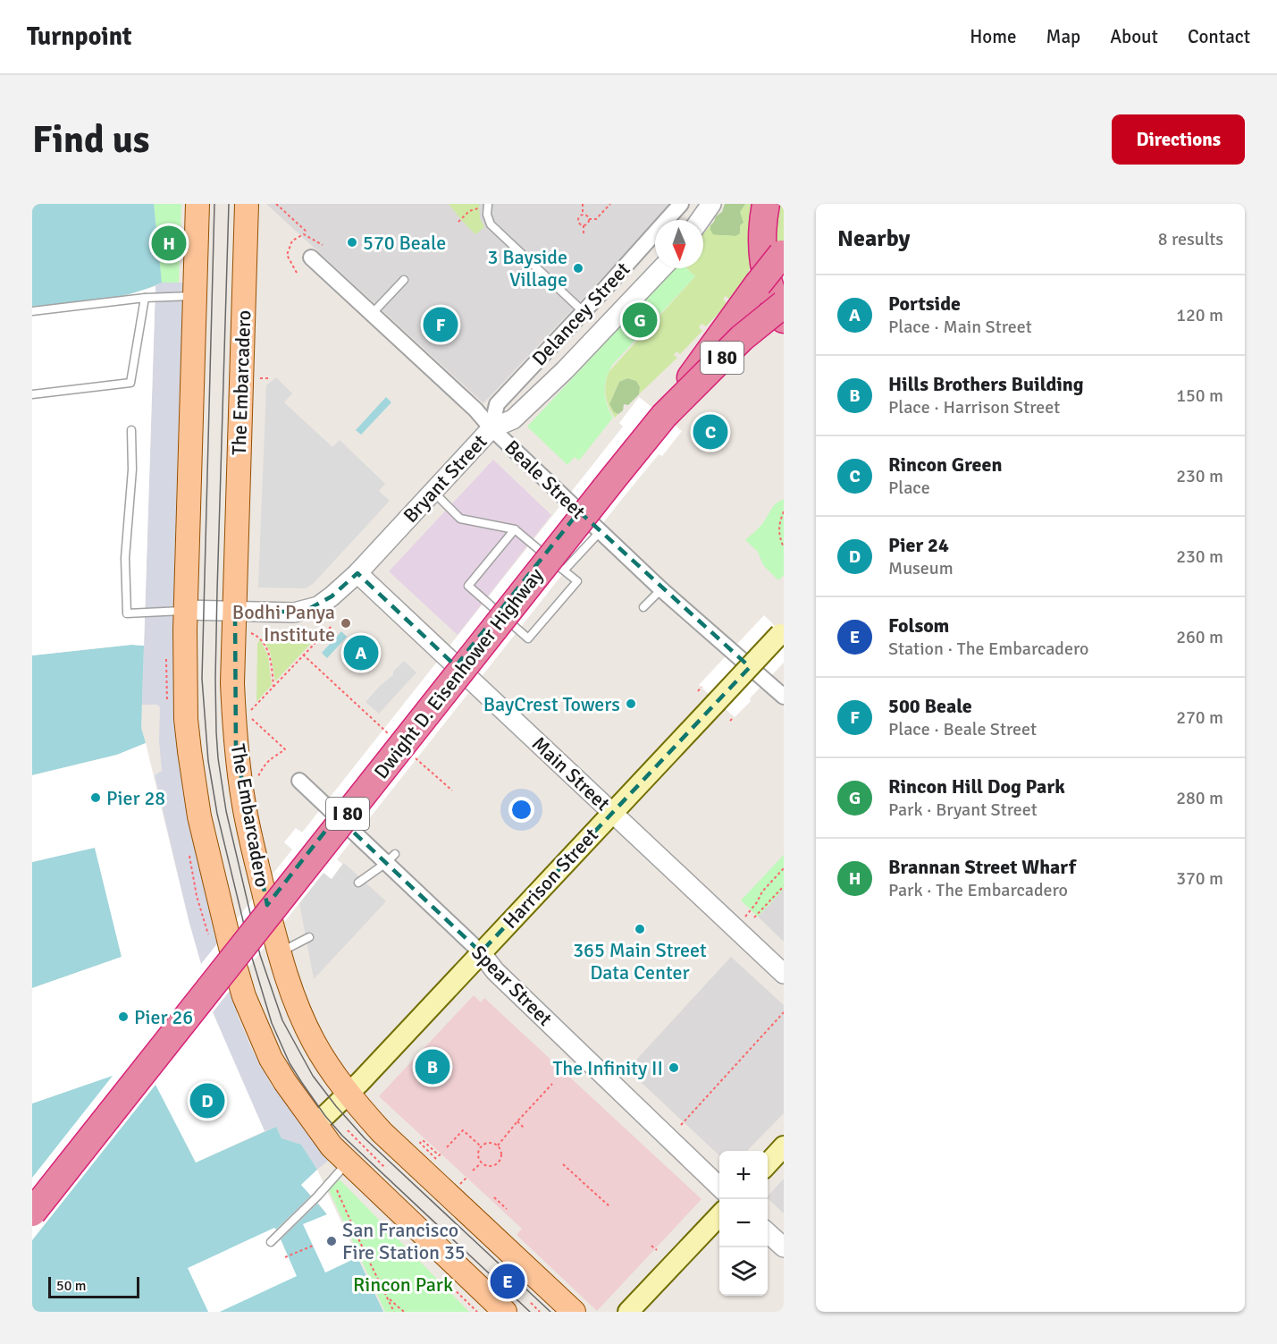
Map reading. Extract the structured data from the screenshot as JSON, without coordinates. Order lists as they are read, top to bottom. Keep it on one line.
{"streets":{"highway":["I 80","Dwight D. Eisenhower Highway"],"main road":["The Embarcadero","Harrison Street"],"street":["Delancey Street","Bryant Street","Beale Street","Main Street","Spear Street"]},"crossings":[["Delancey Street","Bryant Street"],["Delancey Street","Beale Street"],["The Embarcadero","Bryant Street"],["The Embarcadero","Harrison Street"],["Bryant Street","Beale Street"],["Bryant Street","Main Street"],["Main Street","Harrison Street"],["Harrison Street","Spear Street"]],"parks":["Rincon Park"],"places":["570 Beale","3 Bayside Village","Bodhi Panya Institute","BayCrest Towers","Pier 28","365 Main Street Data Center","Pier 26","The Infinity II","San Francisco Fire Station 35"],"scale_bar":"50 m","north":"bottom","page":{"header":"Turnpoint","nav":["Home","Map","About","Contact"],"buttons":"Directions","title":"Find us","heading":["Nearby","8 results"],"pins":["H","G","F","C","A","B","D","E"],"list":[{"mark":"A","name":"Portside","note":"Place · Main Street","value":"120 m"},{"mark":"B","name":"Hills Brothers Building","note":"Place · Harrison Street","value":"150 m"},{"mark":"C","name":"Rincon Green","note":"Place","value":"230 m"},{"mark":"D","name":"Pier 24","note":"Museum","value":"230 m"},{"mark":"E","name":"Folsom","note":"Station · The Embarcadero","value":"260 m"},{"mark":"F","name":"500 Beale","note":"Place · Beale Street","value":"270 m"},{"mark":"G","name":"Rincon Hill Dog Park","note":"Park · Bryant Street","value":"280 m"},{"mark":"H","name":"Brannan Street Wharf","note":"Park · The Embarcadero","value":"370 m"}],"map_buttons":["+","−"],"scale":"50 m"}}
